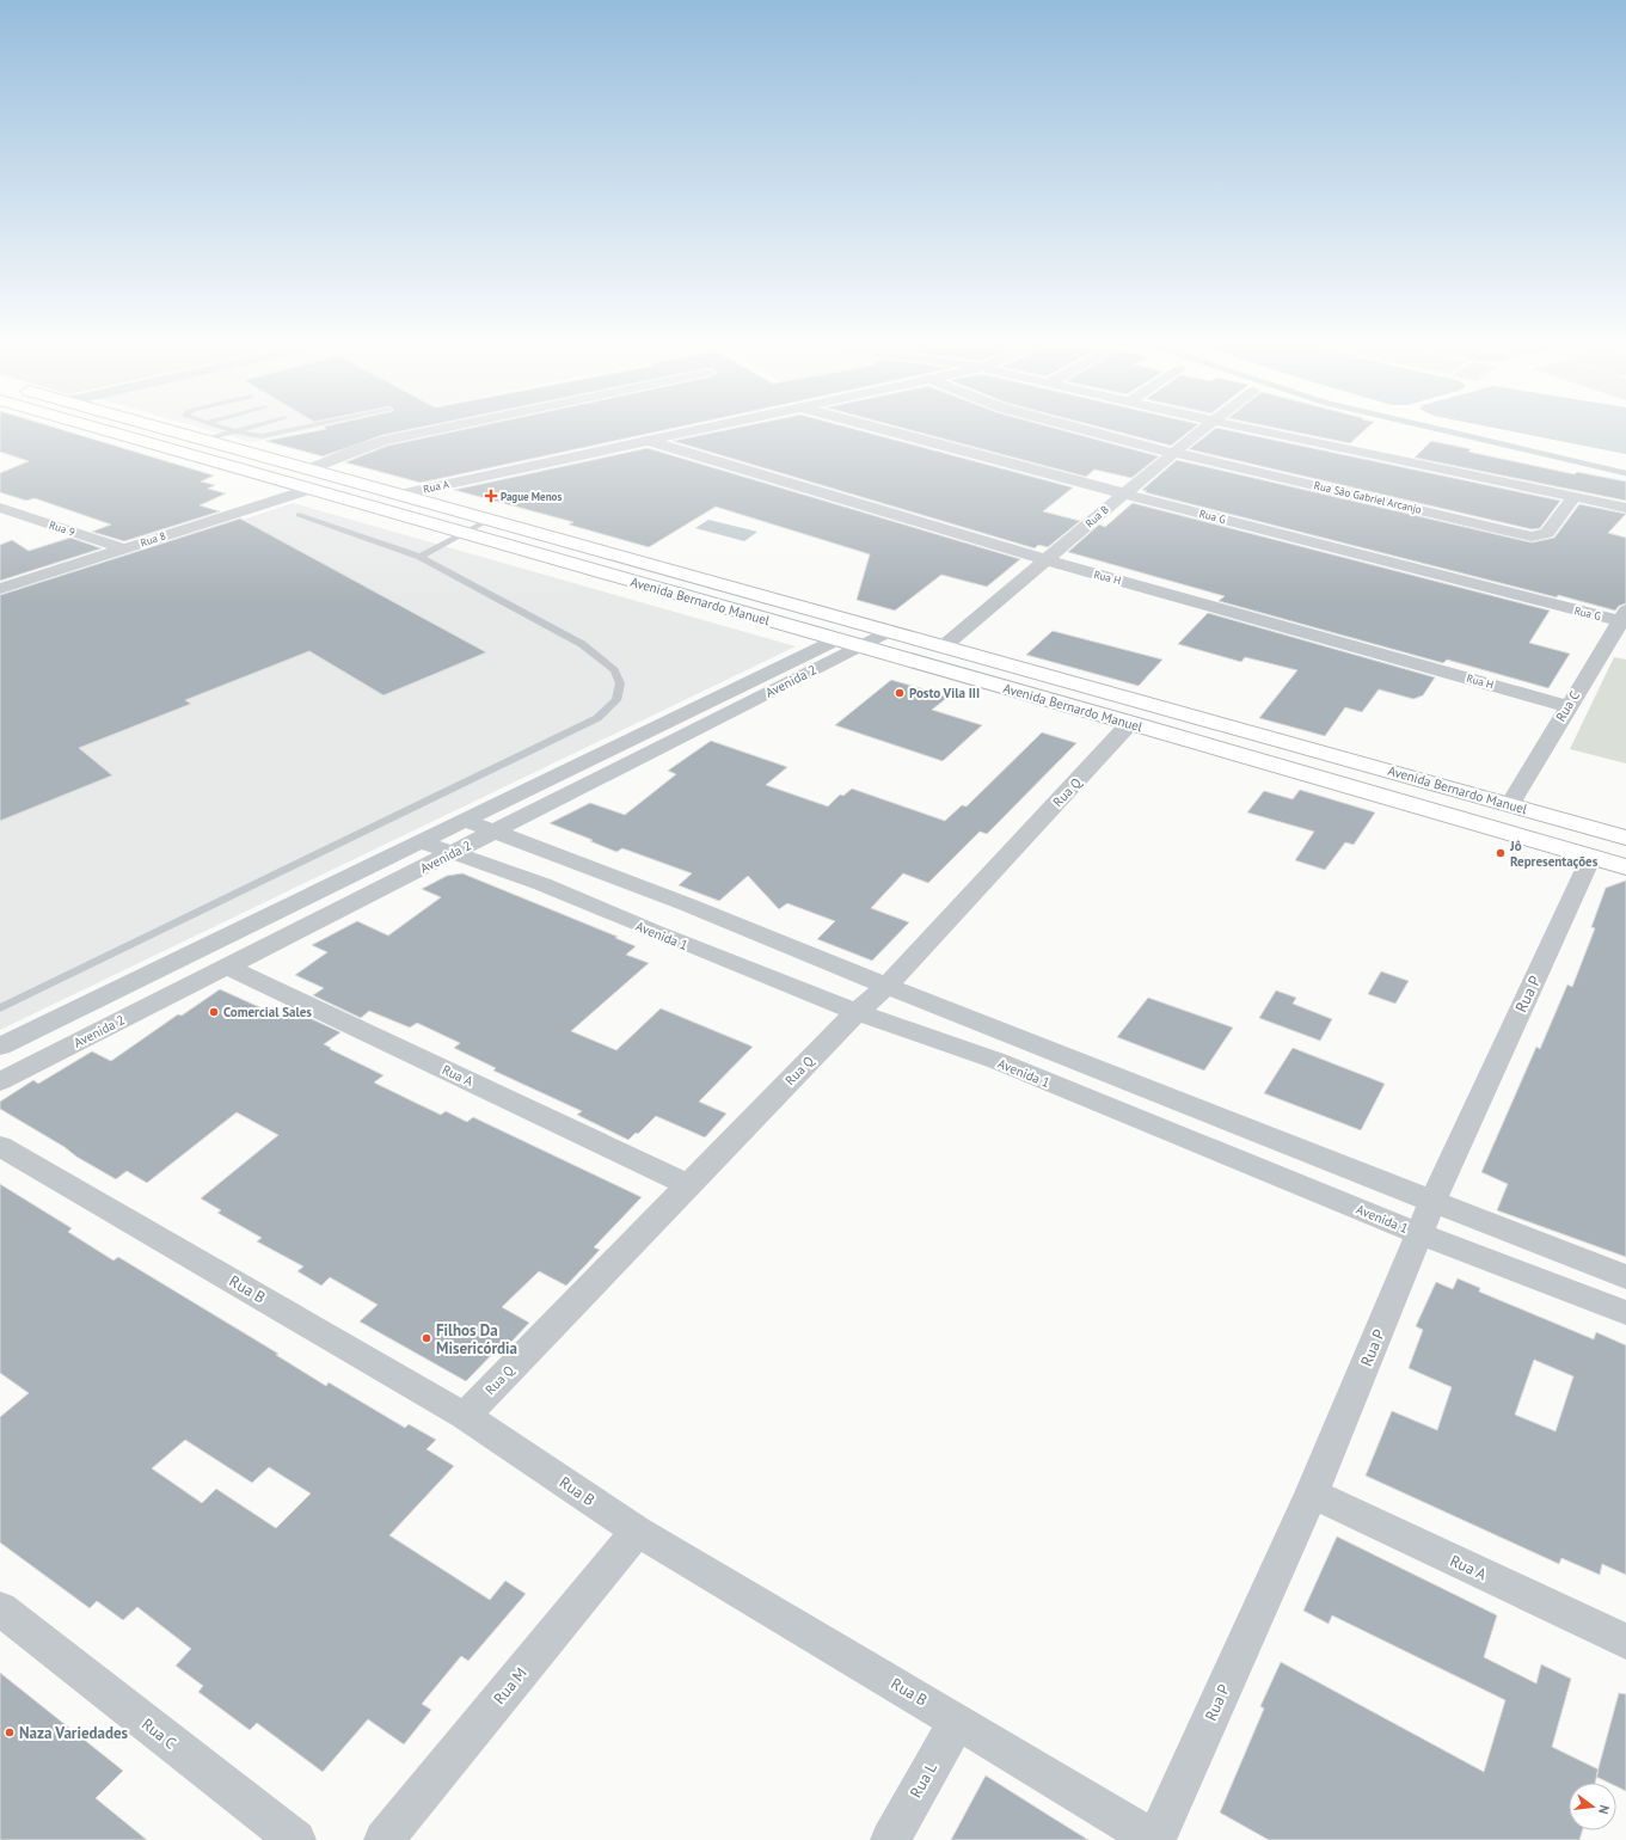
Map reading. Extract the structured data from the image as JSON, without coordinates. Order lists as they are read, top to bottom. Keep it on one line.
{"streets":{"main road":["Avenida Bernardo Manuel"],"street":["Rua A","Rua São Gabriel Arcanjo","Rua B","Rua G","Rua 9","Rua 8","Rua H","Avenida 2","Rua C","Rua Q","Avenida 1","Rua P","Rua M","Rua L"]},"crossings":[["Rua A","Rua H"],["Rua A","Avenida Bernardo Manuel"],["Rua A","Avenida 2"],["Rua A","Rua Q"],["Rua A","Rua P"],["Rua São Gabriel Arcanjo","Rua B"],["Rua B","Rua G"],["Rua B","Rua H"],["Rua B","Avenida Bernardo Manuel"],["Rua B","Rua Q"],["Rua B","Rua P"],["Rua B","Rua M"],["Rua B","Rua L"],["Rua G","Rua C"],["Rua 9","Rua 8"],["Rua 8","Avenida Bernardo Manuel"],["Rua H","Rua C"],["Avenida Bernardo Manuel","Avenida 2"],["Avenida Bernardo Manuel","Rua C"],["Avenida Bernardo Manuel","Rua Q"],["Avenida Bernardo Manuel","Rua P"],["Avenida 2","Avenida 1"],["Rua Q","Avenida 1"],["Avenida 1","Rua P"]],"places":{"health":["Pague Menos"],"other":["Posto Vila III","Jô Representações","Comercial Sales","Filhos Da Misericórdia","Naza Variedades"]},"north":"right"}
